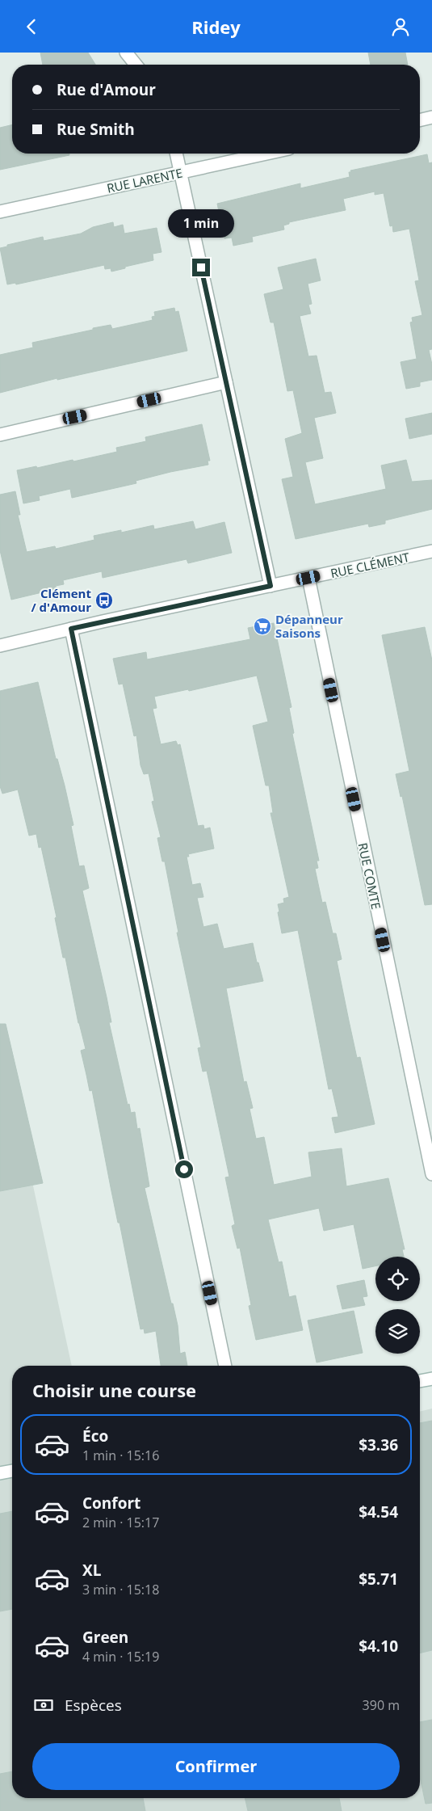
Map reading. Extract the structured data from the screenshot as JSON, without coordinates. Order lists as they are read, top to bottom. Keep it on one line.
{"streets":{"street":["RUE LARENTE","RUE CLÉMENT","RUE COMTE"]},"crossings":[["RUE CLÉMENT","RUE COMTE"]],"places":{"bus stop":["Clément / d'Amour"],"supermarket":["Dépanneur Saisons"]},"page":{"header":"Ridey","banner":["Rue d'Amour","Rue Smith"],"bubble":"1 min","heading":"Choisir une course","list":[{"name":"Éco","note":"1 min · 15:16","value":"$3.36"},{"name":"Confort","note":"2 min · 15:17","value":"$4.54"},{"name":"XL","note":"3 min · 15:18","value":"$5.71"},{"name":"Green","note":"4 min · 15:19","value":"$4.10"}],"pay":["Espèces","390 m"],"buttons":"Confirmer"}}
